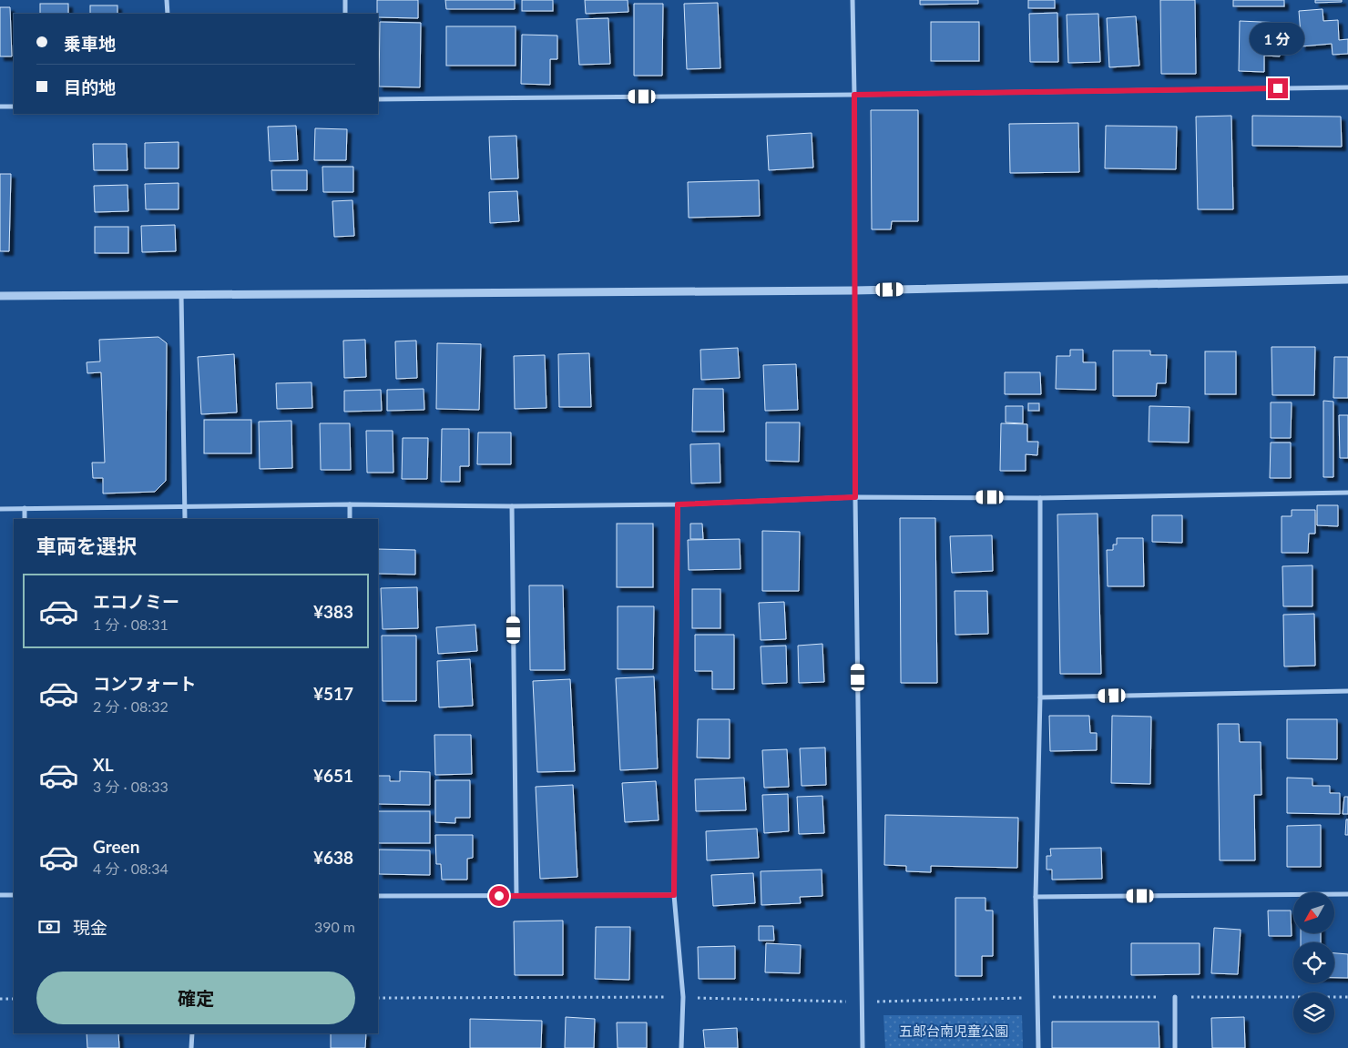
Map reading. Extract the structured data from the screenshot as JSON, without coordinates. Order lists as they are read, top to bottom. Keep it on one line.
{"parks":["五郎台南児童公園"],"north":"bottom left","page":{"banner":["乗車地","目的地"],"bubble":"1 分","heading":"車両を選択","list":[{"name":"エコノミー","note":"1 分 · 08:31","value":"¥383"},{"name":"コンフォート","note":"2 分 · 08:32","value":"¥517"},{"name":"XL","note":"3 分 · 08:33","value":"¥651"},{"name":"Green","note":"4 分 · 08:34","value":"¥638"}],"pay":["現金","390 m"],"buttons":"確定"}}
